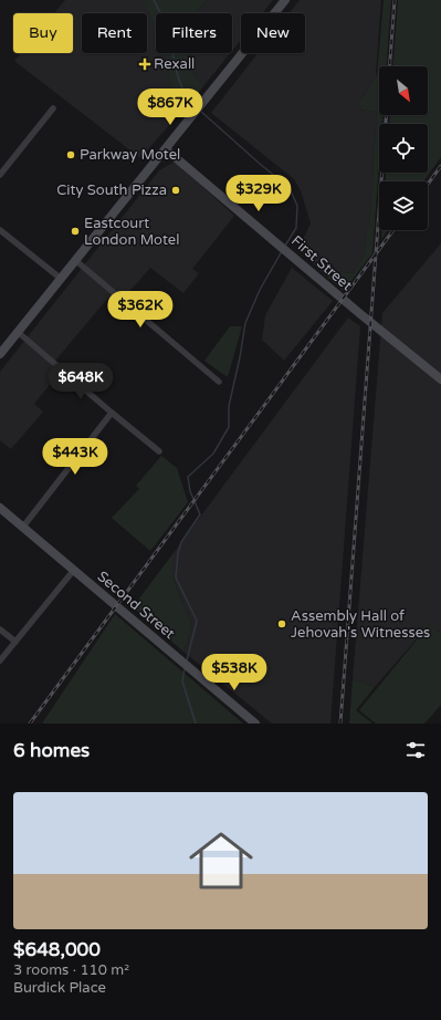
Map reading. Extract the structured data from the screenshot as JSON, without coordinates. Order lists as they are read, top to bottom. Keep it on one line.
{"streets":{"street":["First Street","Second Street"]},"places":{"health":["Rexall"],"other":["Parkway Motel","City South Pizza","Eastcourt London Motel","Assembly Hall of Jehovah's Witnesses"]},"north":"bottom right","page":{"chip":["Buy","Rent","Filters","New"],"price":["$867K","$329K","$362K","$648K","$443K","$538K"],"heading":"6 homes","list":[{"name":"$648,000","note":"3 rooms · 110 m² · Burdick Place"}]}}
